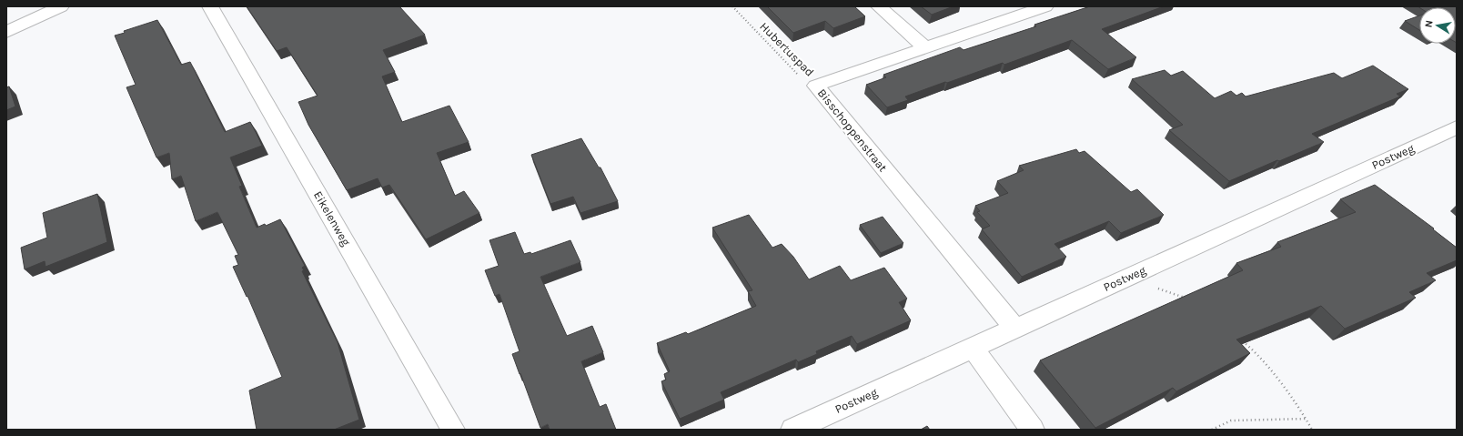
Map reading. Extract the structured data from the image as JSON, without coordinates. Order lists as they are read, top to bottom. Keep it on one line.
{"streets":{"street":["Bisschoppenstraat","Postweg","Eikelenweg"],"path":["Hubertuspad"]},"crossings":[["Hubertuspad","Bisschoppenstraat"],["Bisschoppenstraat","Postweg"]],"north":"left"}
